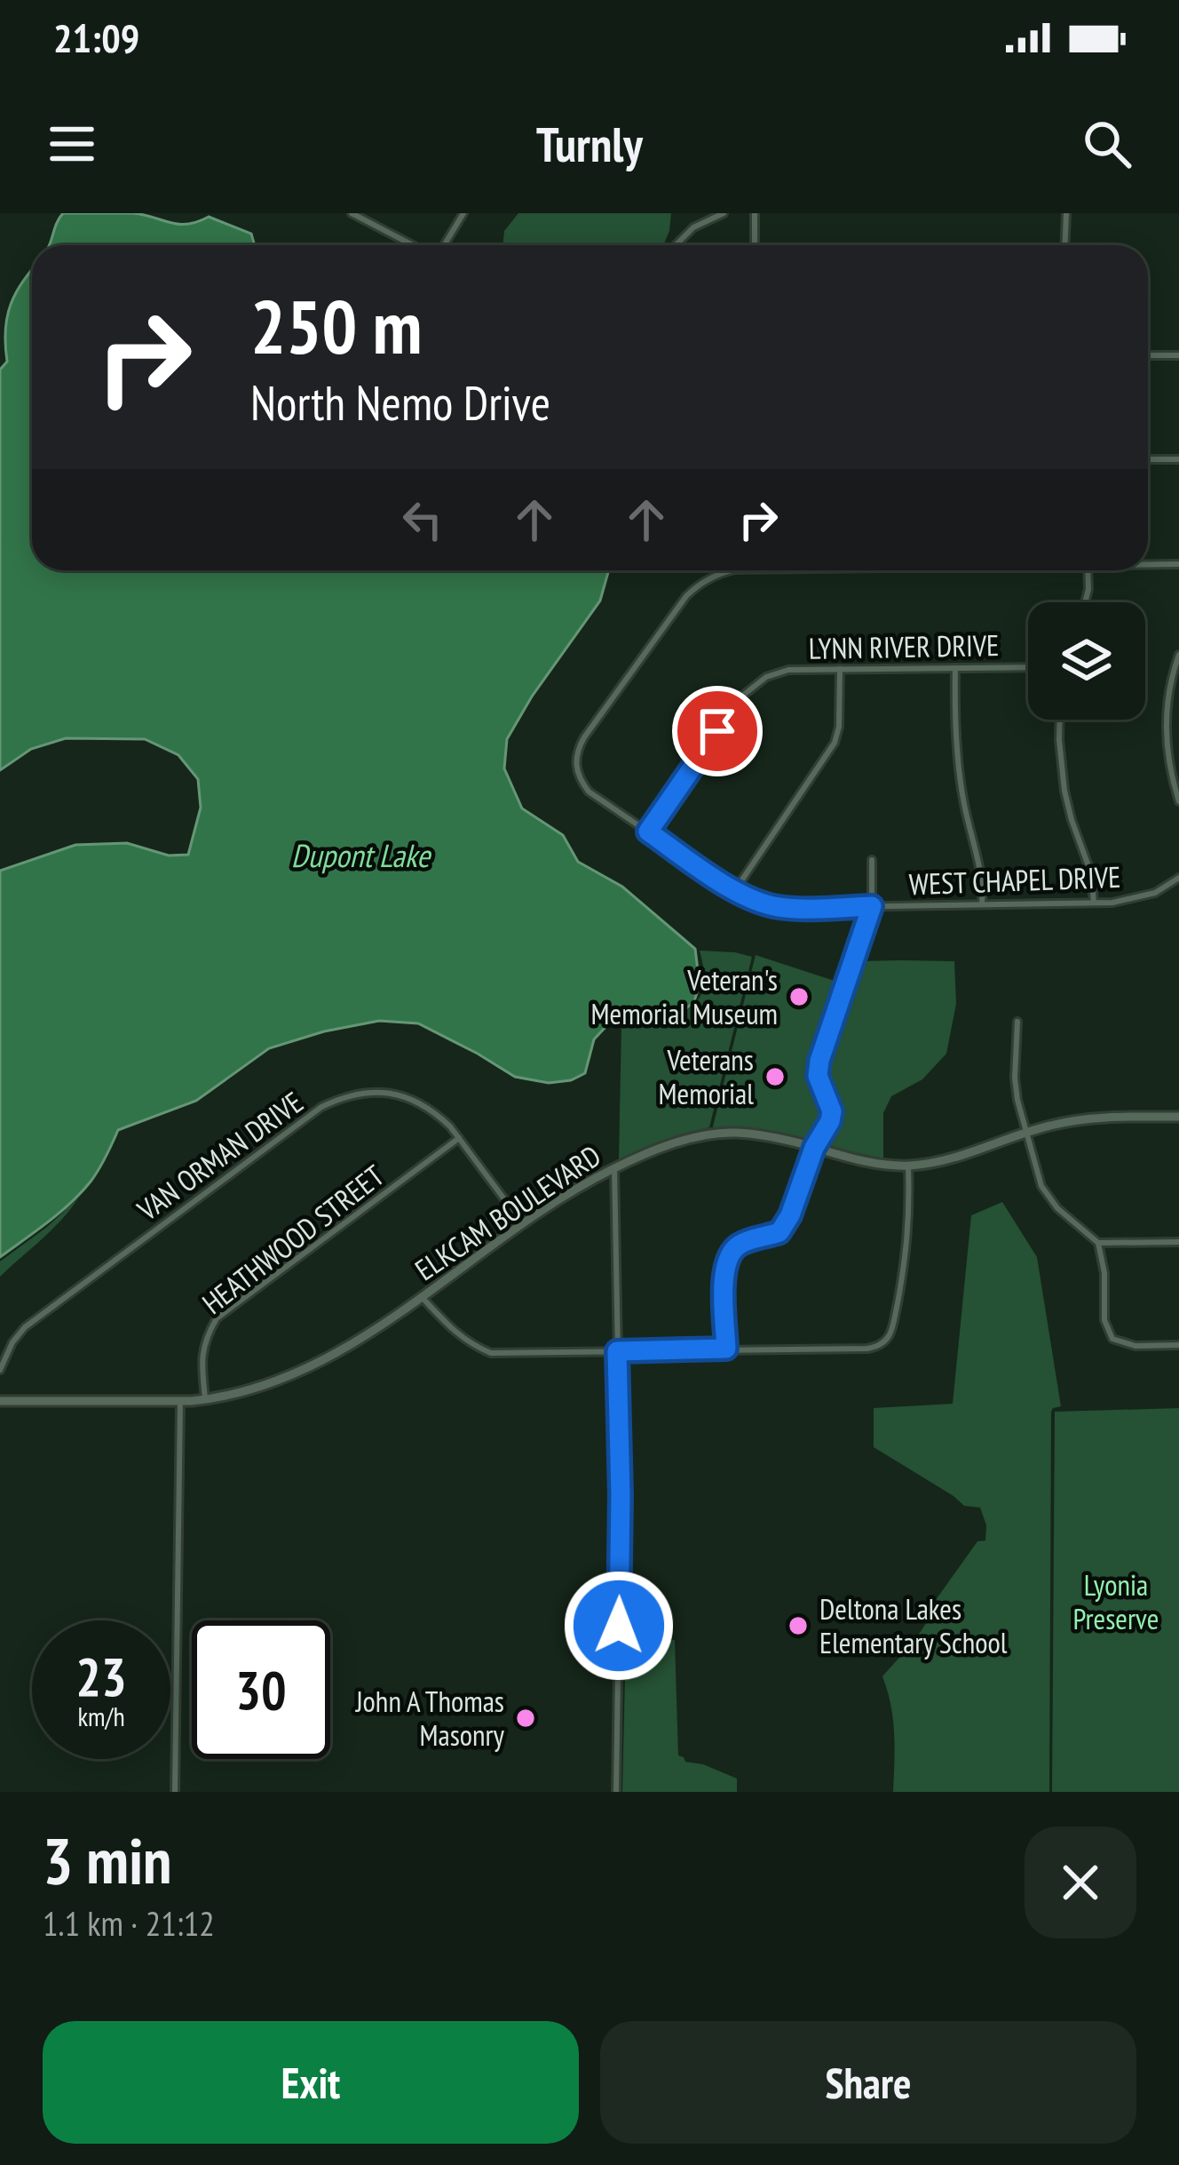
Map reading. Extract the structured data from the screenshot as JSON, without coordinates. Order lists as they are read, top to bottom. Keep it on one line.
{"streets":{"street":["LYNN RIVER DRIVE","WEST CHAPEL DRIVE","VAN ORMAN DRIVE","ELKCAM BOULEVARD","HEATHWOOD STREET"]},"crossings":[["LYNN RIVER DRIVE","WEST CHAPEL DRIVE"],["VAN ORMAN DRIVE","ELKCAM BOULEVARD"],["VAN ORMAN DRIVE","HEATHWOOD STREET"],["ELKCAM BOULEVARD","HEATHWOOD STREET"]],"water":["Dupont Lake"],"parks":["Lyonia Preserve"],"places":["Veteran's Memorial Museum","Veterans Memorial","Deltona Lakes Elementary School","John A Thomas Masonry"],"page":{"status":"21:09","header":"Turnly","turn":["250 m","North Nemo Drive"],"speed":"23 km/h","limit":"30","heading":["3 min","1.1 km · 21:12"],"buttons":["Exit","Share"]}}
